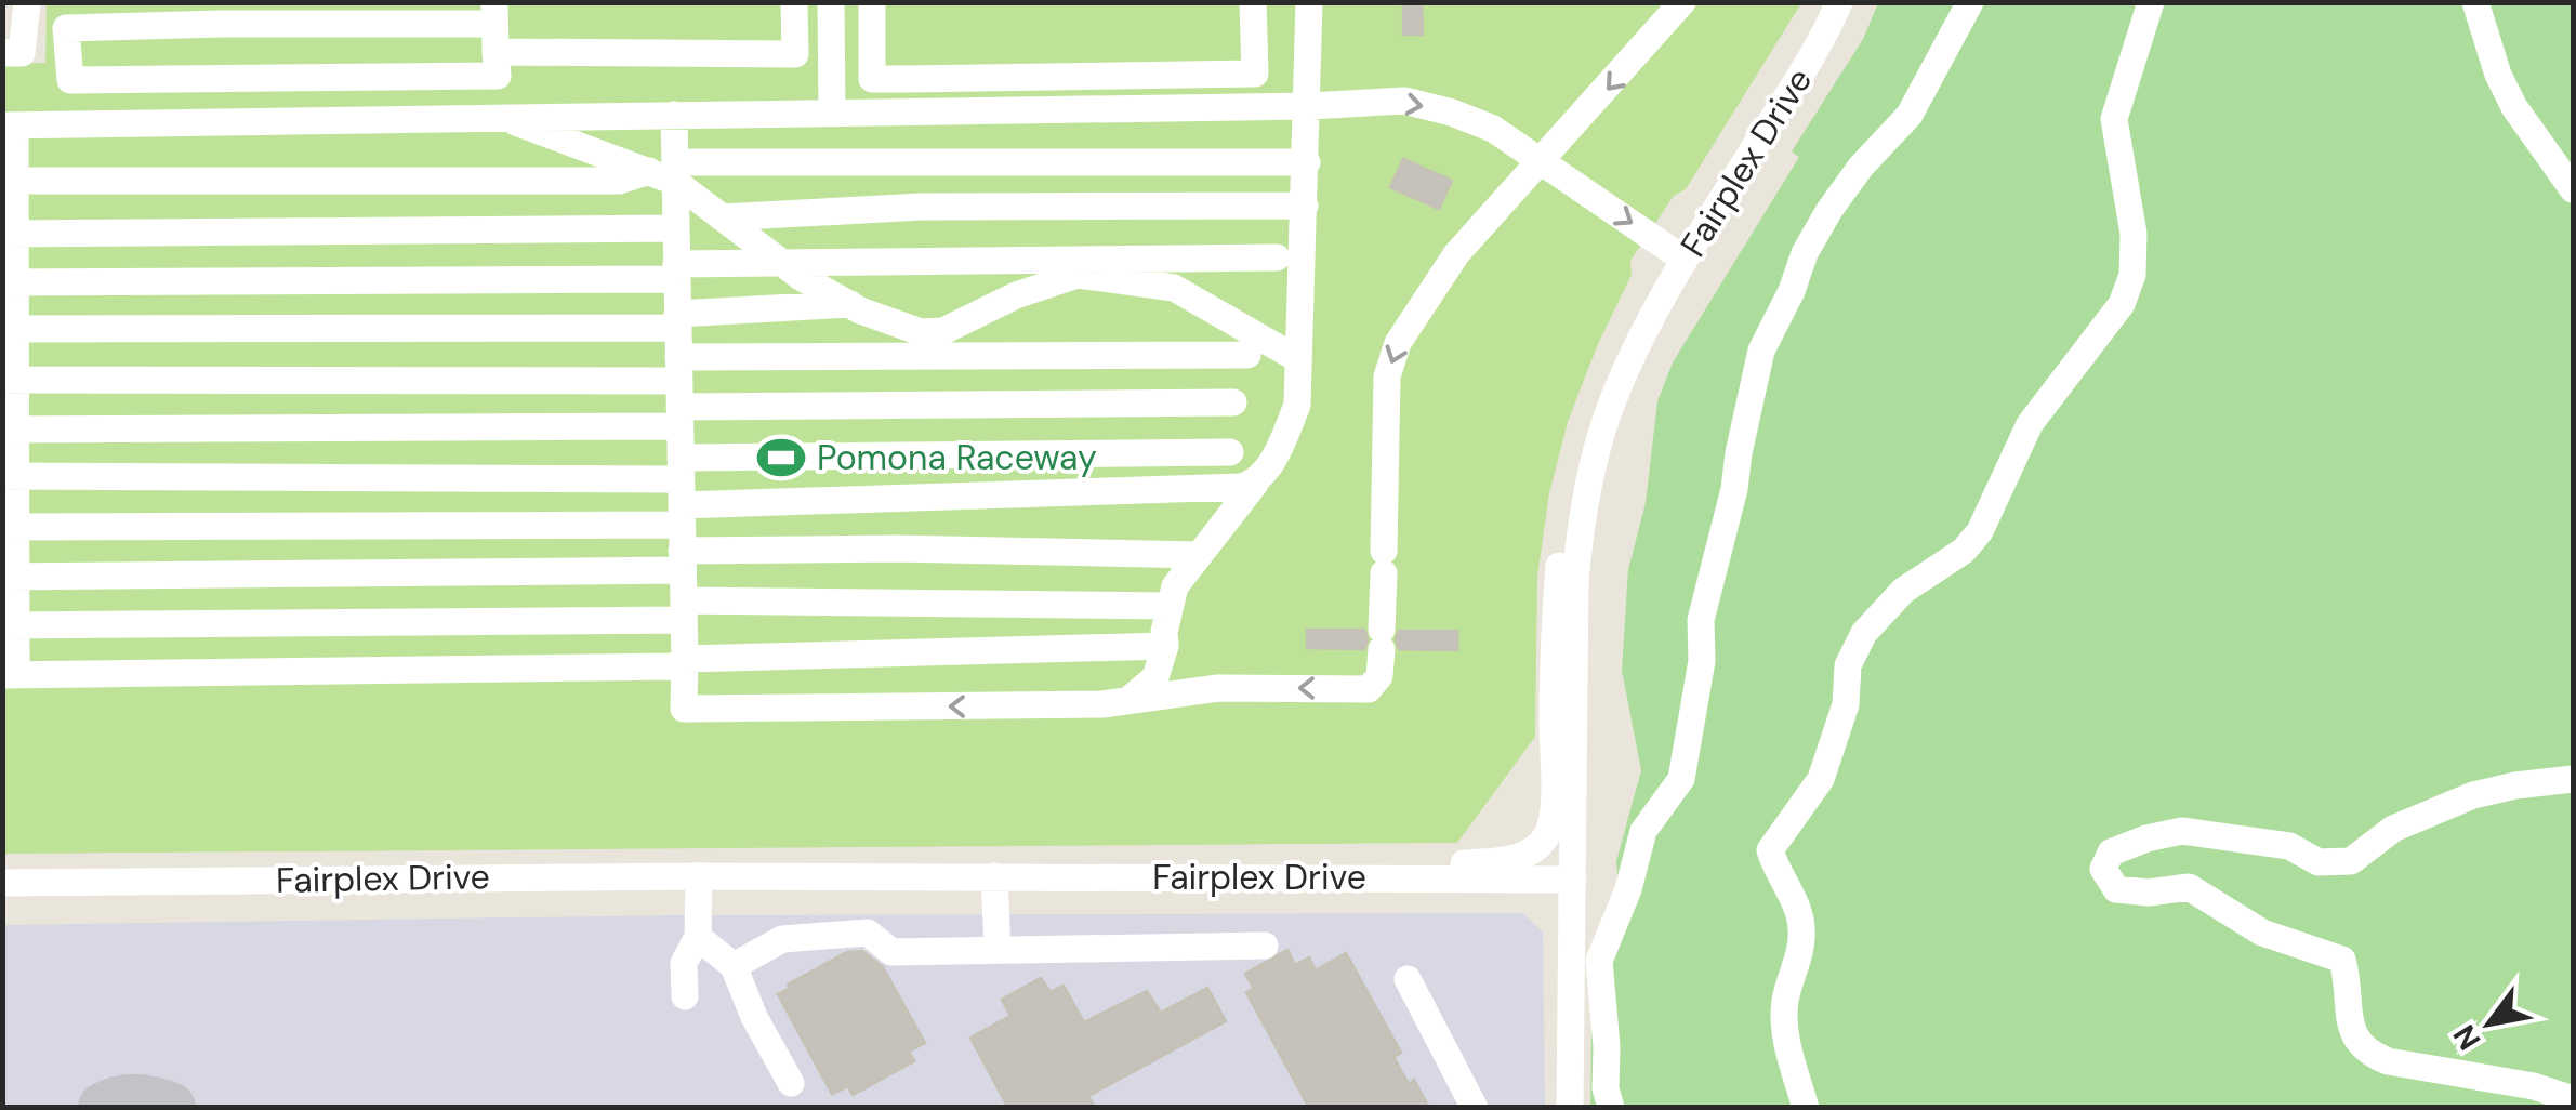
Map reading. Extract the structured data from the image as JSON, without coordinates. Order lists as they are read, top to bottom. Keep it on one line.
{"streets":{"street":["Fairplex Drive"]},"places":{"sports":["Pomona Raceway"]},"north":"bottom left"}
